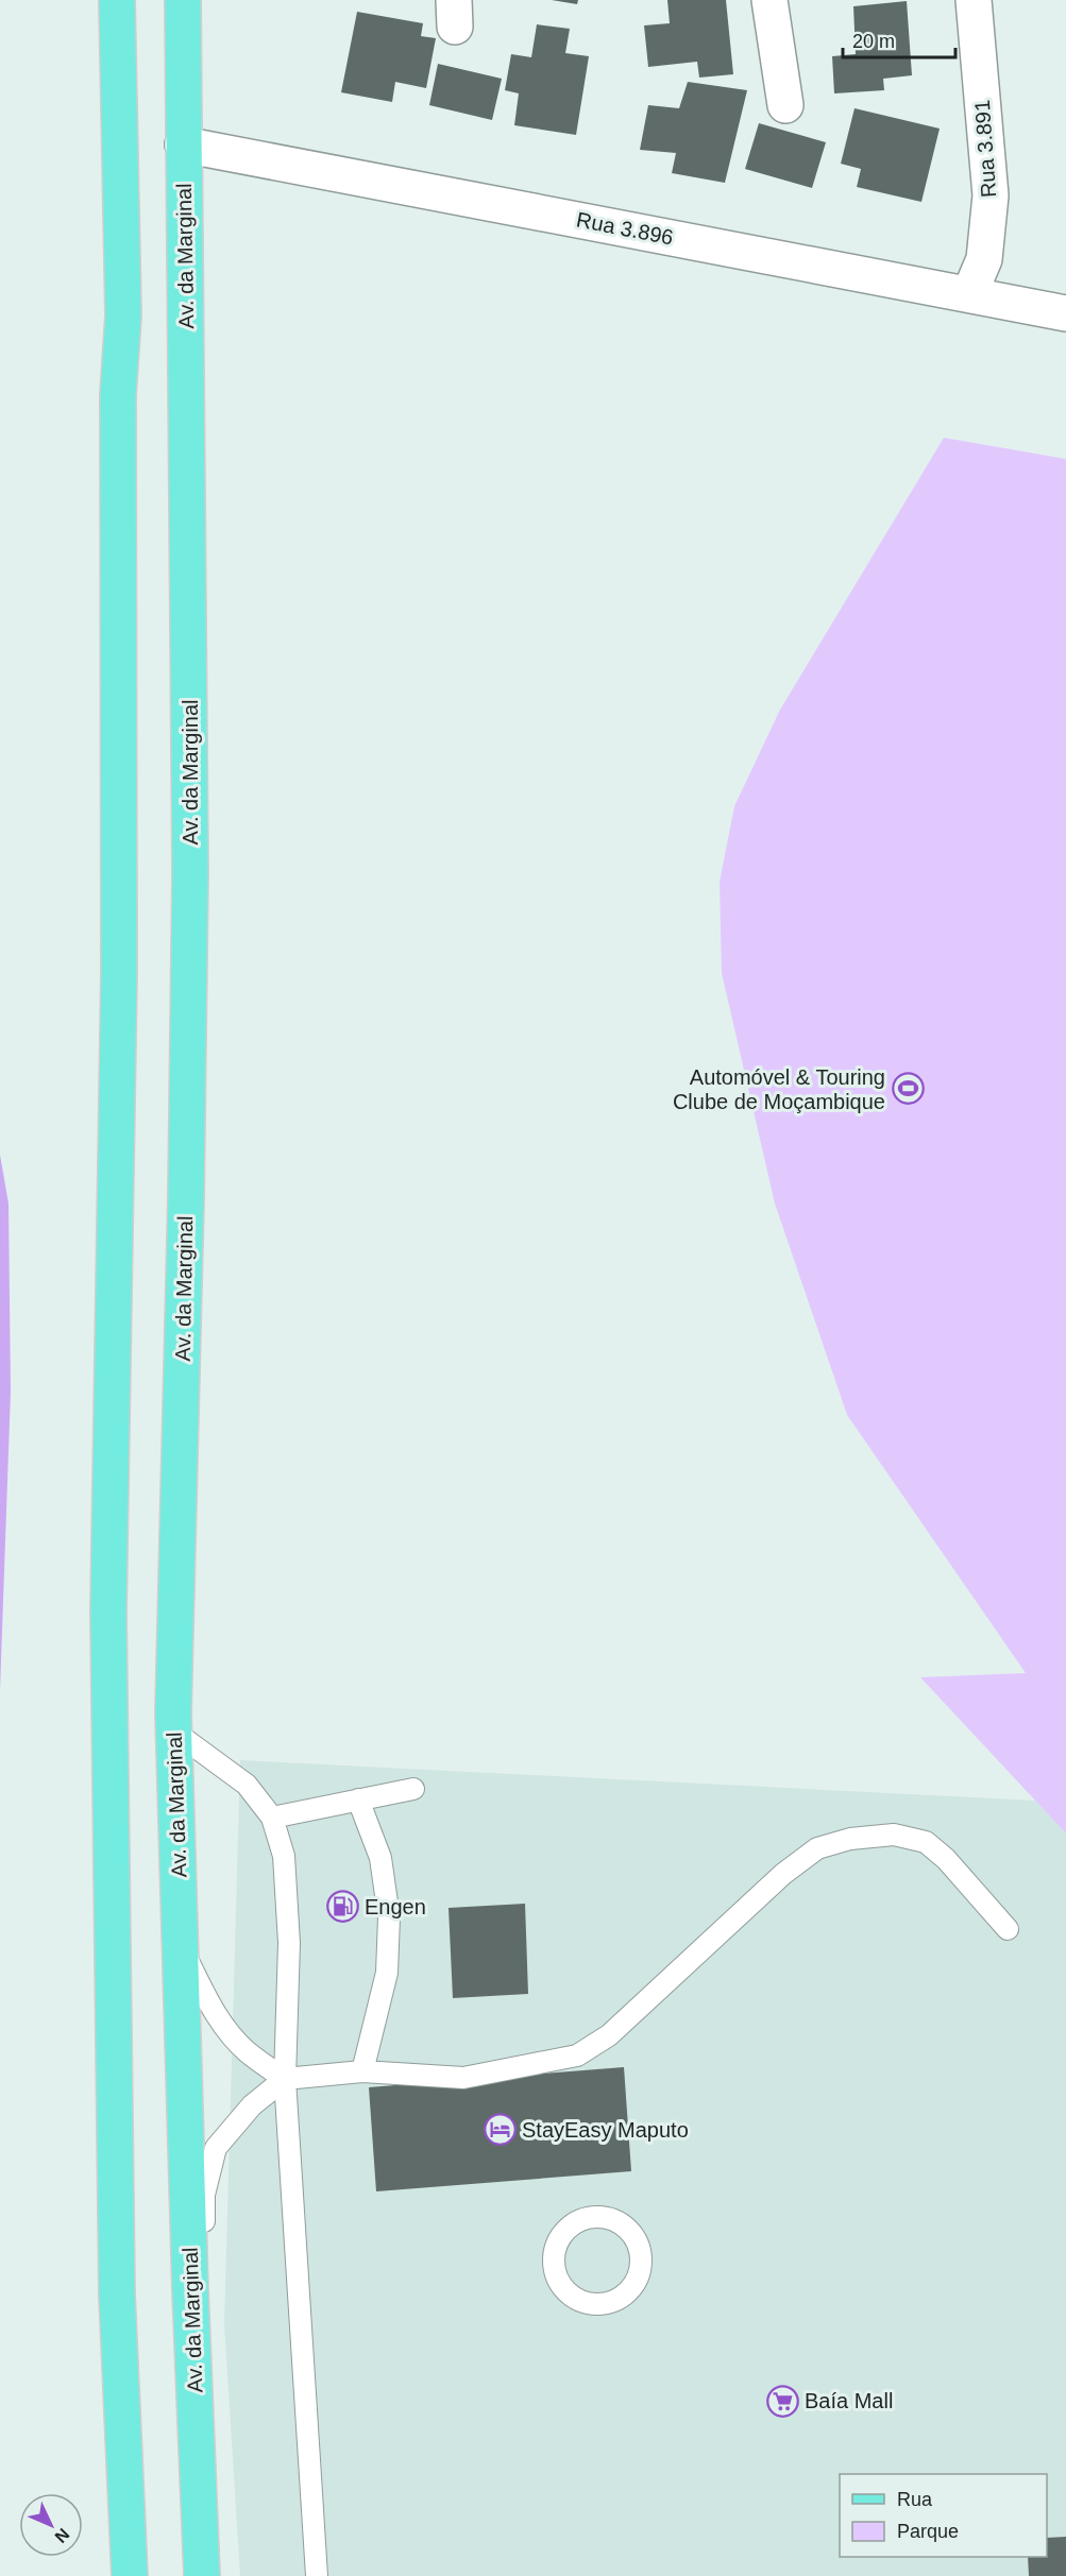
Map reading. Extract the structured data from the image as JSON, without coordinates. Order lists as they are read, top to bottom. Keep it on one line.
{"streets":{"main road":["Av. da Marginal"],"street":["Rua 3.891","Rua 3.896"]},"crossings":[["Rua 3.891","Rua 3.896"],["Rua 3.896","Av. da Marginal"]],"places":{"sports":["Automóvel & Touring Clube de Moçambique"],"fuel station":["Engen"],"hotel":["StayEasy Maputo"],"supermarket":["Baía Mall"]},"legend":["Rua","Parque"],"scale_bar":"20 m","north":"bottom right"}
